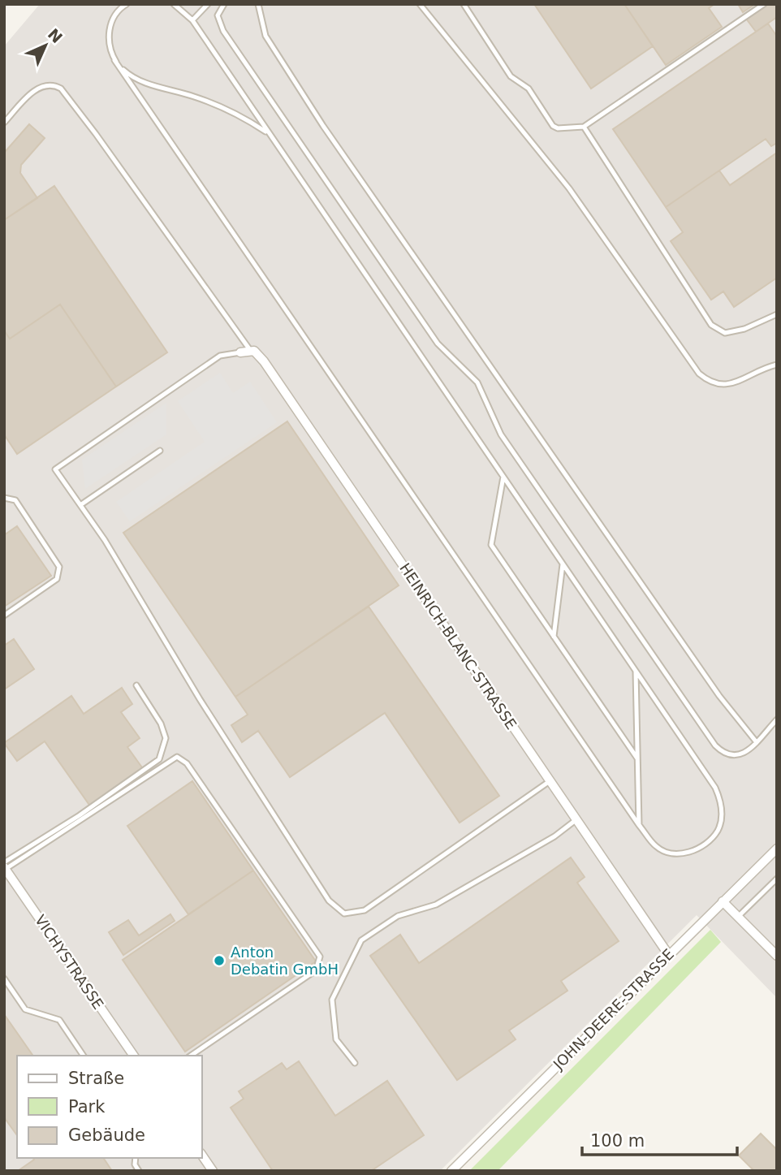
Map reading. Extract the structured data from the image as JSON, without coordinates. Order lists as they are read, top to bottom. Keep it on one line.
{"streets":{"street":["HEINRICH-BLANC-STRASSE","VICHYSTRASSE","JOHN-DEERE-STRASSE"]},"crossings":[["HEINRICH-BLANC-STRASSE","JOHN-DEERE-STRASSE"]],"places":["Anton Debatin GmbH"],"legend":["Straße","Park","Gebäude"],"scale_bar":"100 m","north":"top right"}
